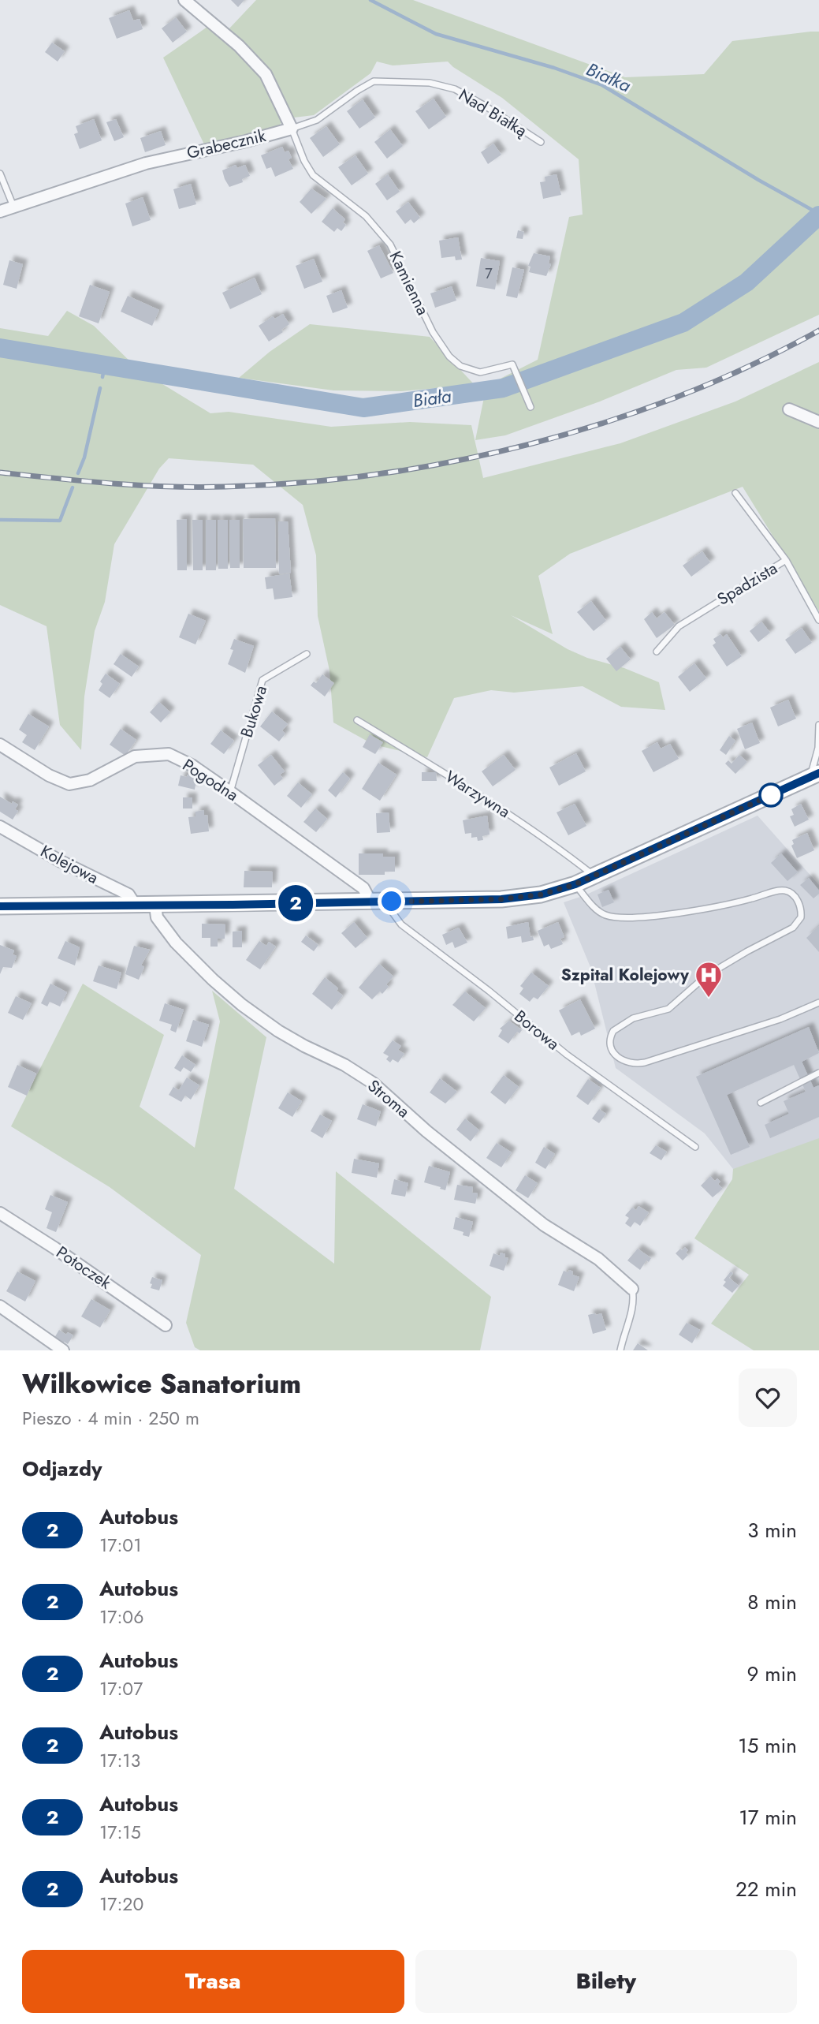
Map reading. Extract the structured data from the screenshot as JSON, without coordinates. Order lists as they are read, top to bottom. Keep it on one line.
{"streets":{"street":["Grabecznik","Pogodna","Kolejowa","Stroma","Potoczek"],"lane":["Nad Białką","Kamienna","Spadzista","Bukowa","Warzywna","Borowa"]},"crossings":[["Nad Białką","Grabecznik"],["Nad Białką","Kamienna"],["Grabecznik","Kamienna"],["Bukowa","Pogodna"]],"water":["Białka","Biała"],"places":{"hospital":["Szpital Kolejowy"]},"lines":["bus line 2"],"house_numbers":["7"],"page":{"on_map":"2","heading":[["Wilkowice Sanatorium","Pieszo · 4 min · 250 m"],"Odjazdy"],"list":[{"mark":"2","name":"Autobus","note":"17:01","value":"3 min"},{"mark":"2","name":"Autobus","note":"17:06","value":"8 min"},{"mark":"2","name":"Autobus","note":"17:07","value":"9 min"},{"mark":"2","name":"Autobus","note":"17:13","value":"15 min"},{"mark":"2","name":"Autobus","note":"17:15","value":"17 min"},{"mark":"2","name":"Autobus","note":"17:20","value":"22 min"}],"buttons":["Trasa","Bilety"]}}
